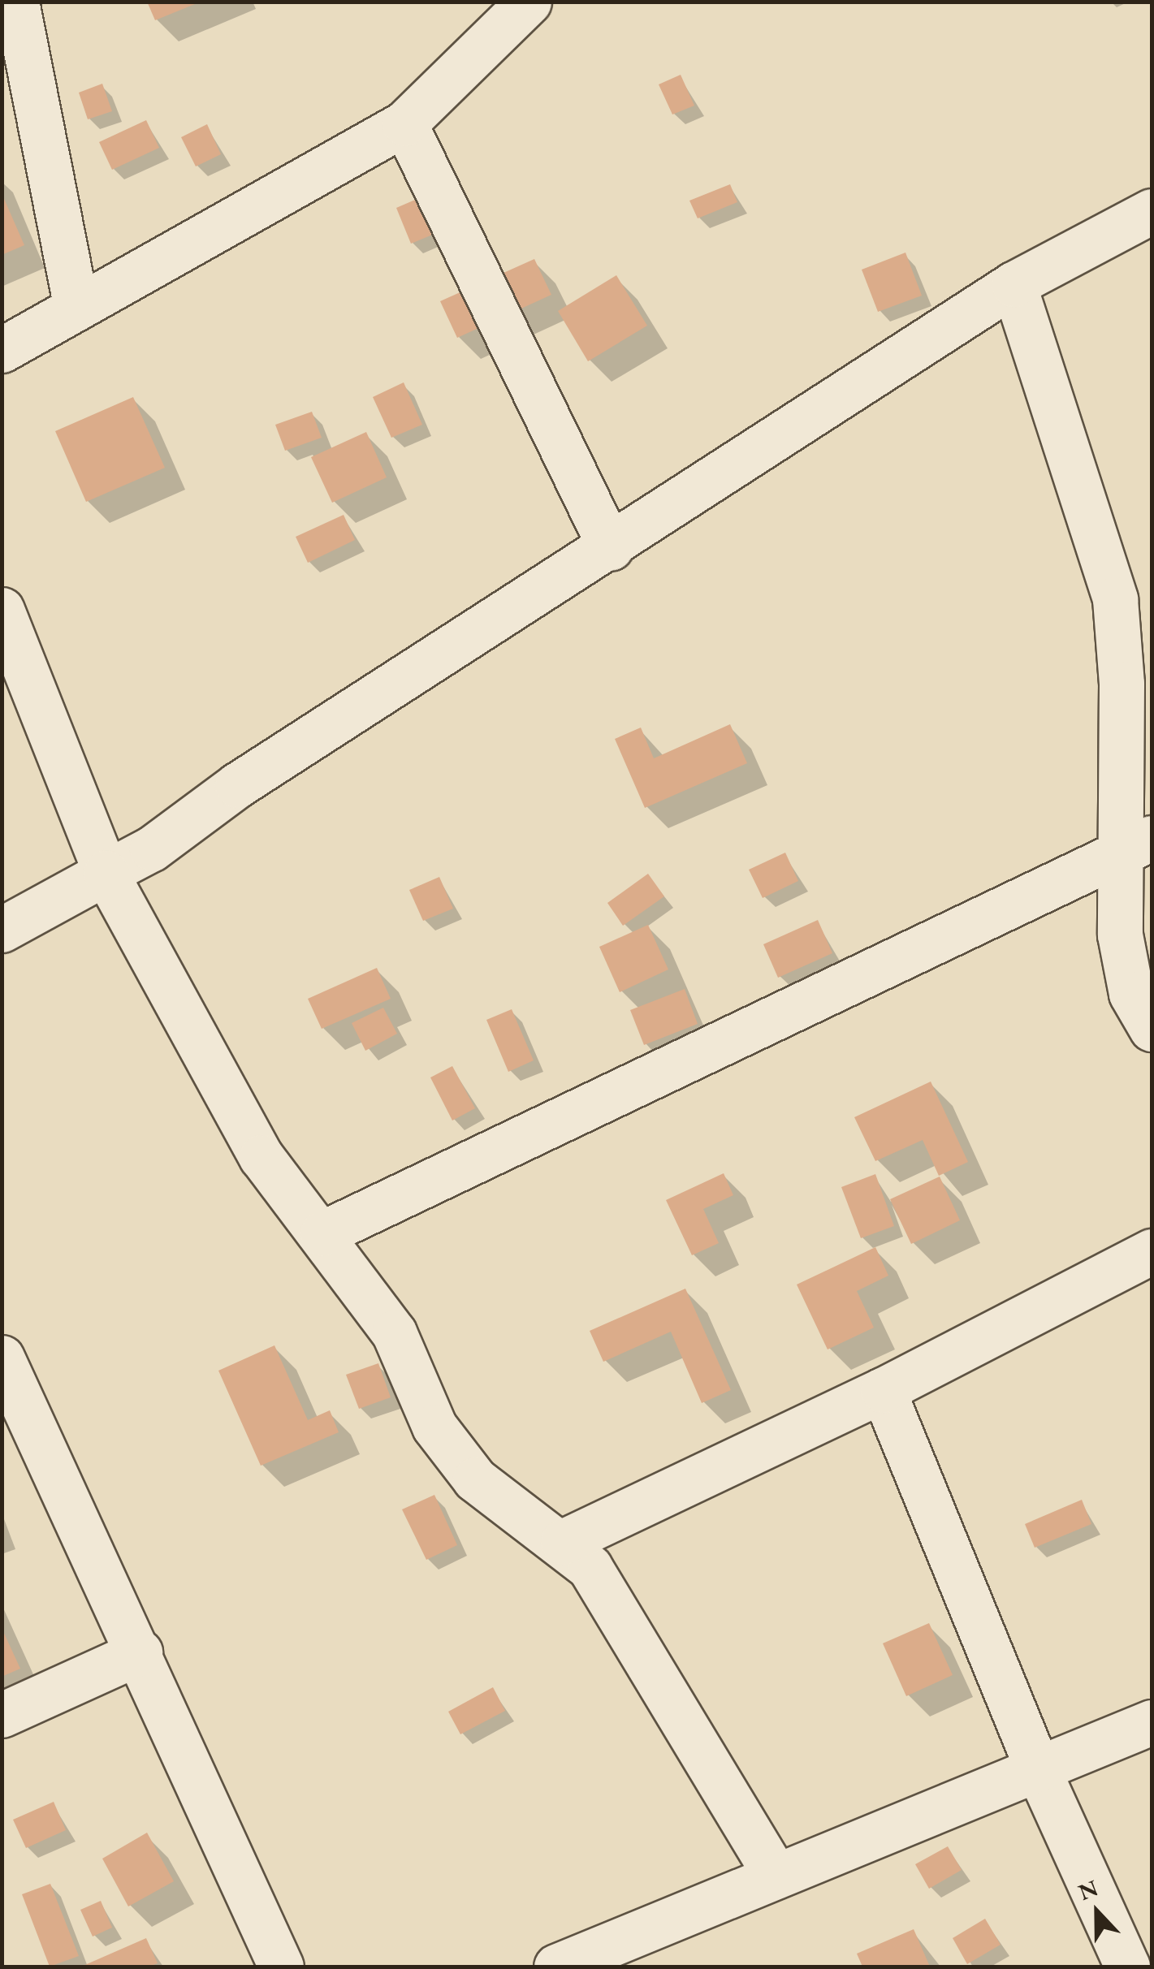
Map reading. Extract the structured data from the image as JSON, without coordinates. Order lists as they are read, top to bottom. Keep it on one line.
{"north":"top"}
